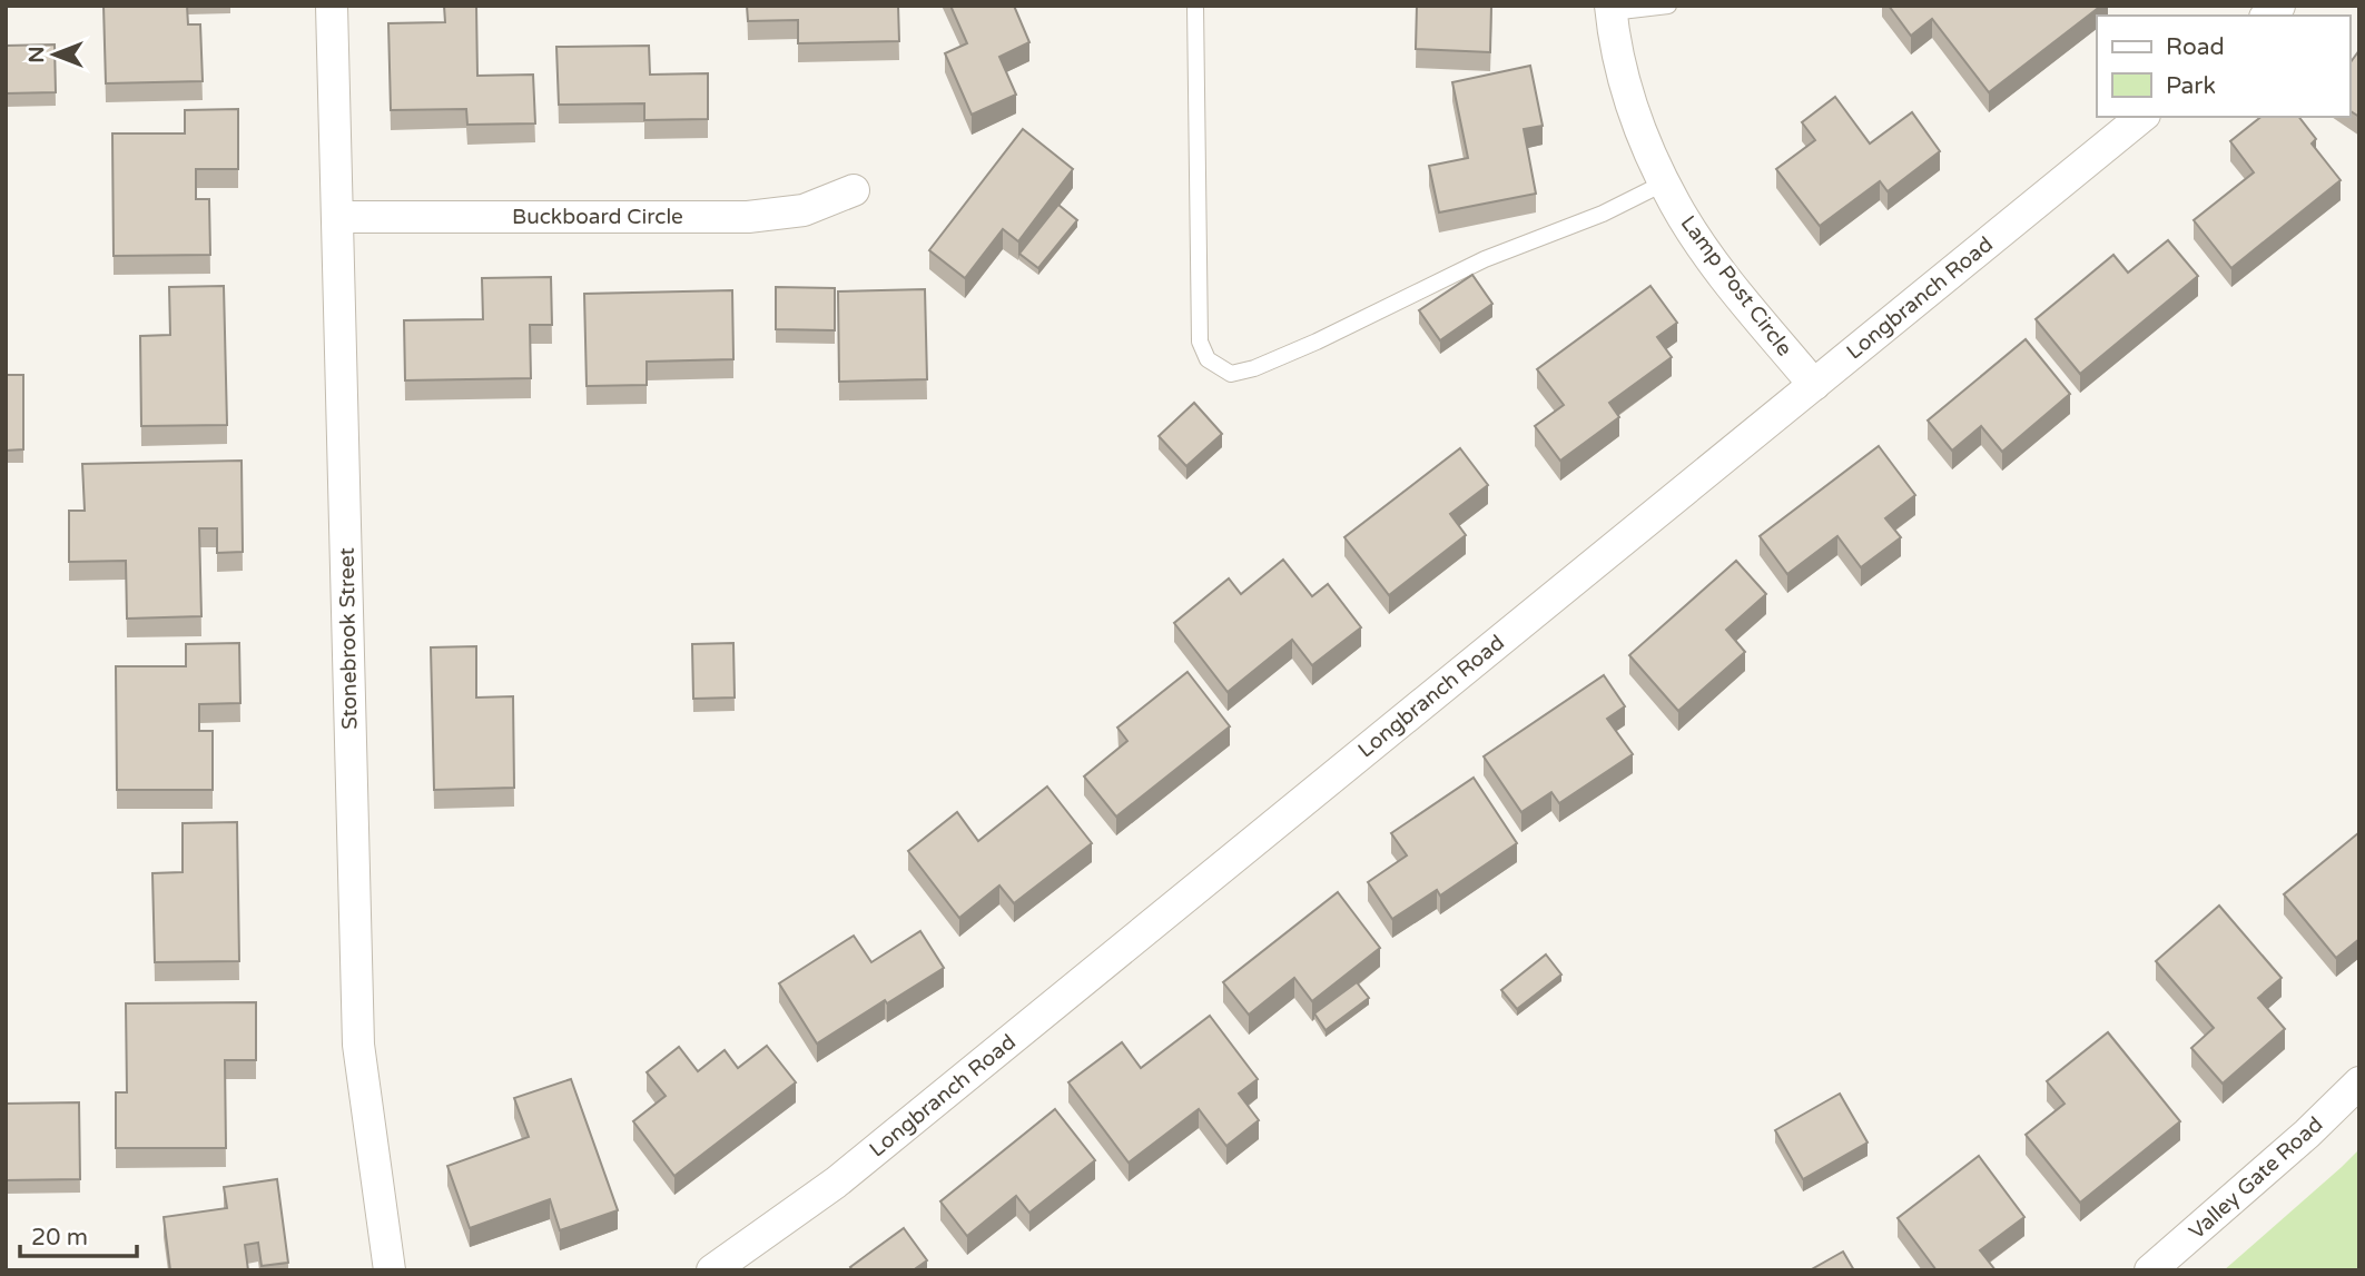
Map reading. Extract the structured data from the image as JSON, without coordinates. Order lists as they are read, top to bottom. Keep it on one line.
{"streets":{"street":["Buckboard Circle","Lamp Post Circle","Longbranch Road","Stonebrook Street","Valley Gate Road"]},"crossings":[["Buckboard Circle","Stonebrook Street"],["Lamp Post Circle","Longbranch Road"]],"legend":["Road","Park"],"scale_bar":"20 m","north":"left"}
